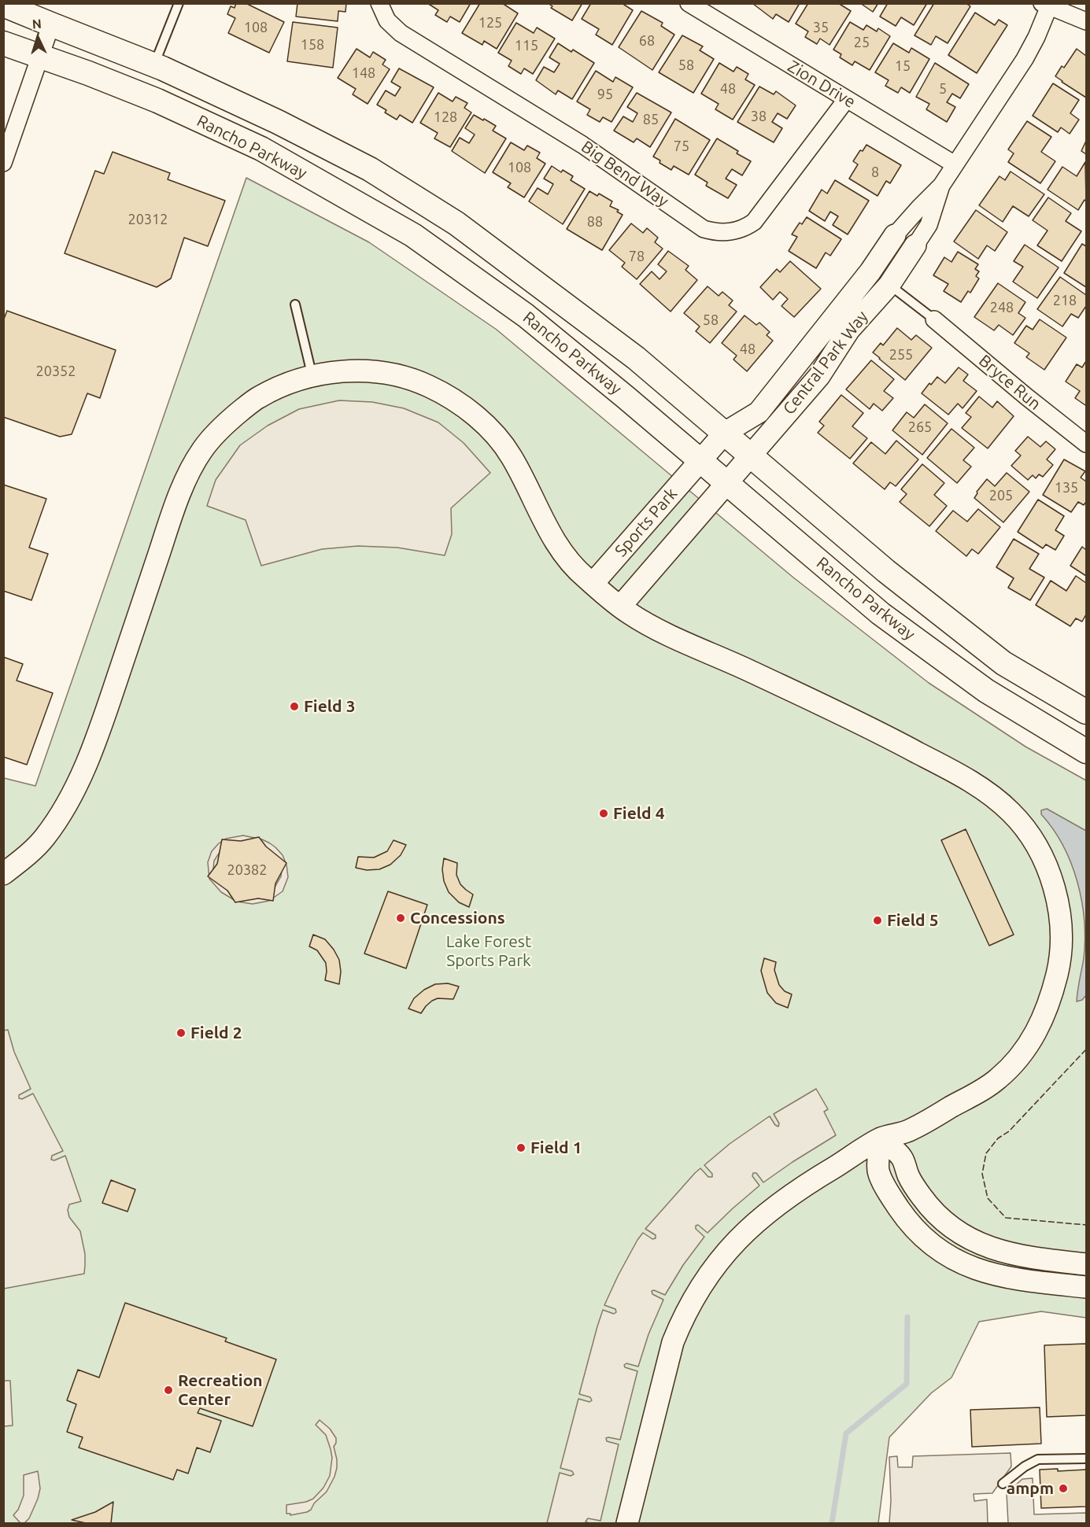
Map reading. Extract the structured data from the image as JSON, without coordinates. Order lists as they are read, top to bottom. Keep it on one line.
{"streets":{"main road":["Rancho Parkway"],"street":["Zion Drive","Big Bend Way","Central Park Way","Bryce Run","Sports Park"]},"crossings":[["Zion Drive","Big Bend Way"],["Zion Drive","Central Park Way"],["Rancho Parkway","Central Park Way"],["Rancho Parkway","Sports Park"],["Central Park Way","Sports Park"]],"parks":["Lake Forest Sports Park"],"places":["Field 3","Field 4","Concessions","Field 5","Field 2","Field 1","Recreation Center","ampm"],"house_numbers":["125","108","35","68","25","158","115","58","15","148","48","5","95","38","128","85","75","108","8","20312","88","78","218","248","58","48","255","20352","265","135","205","20382"],"north":"top"}
